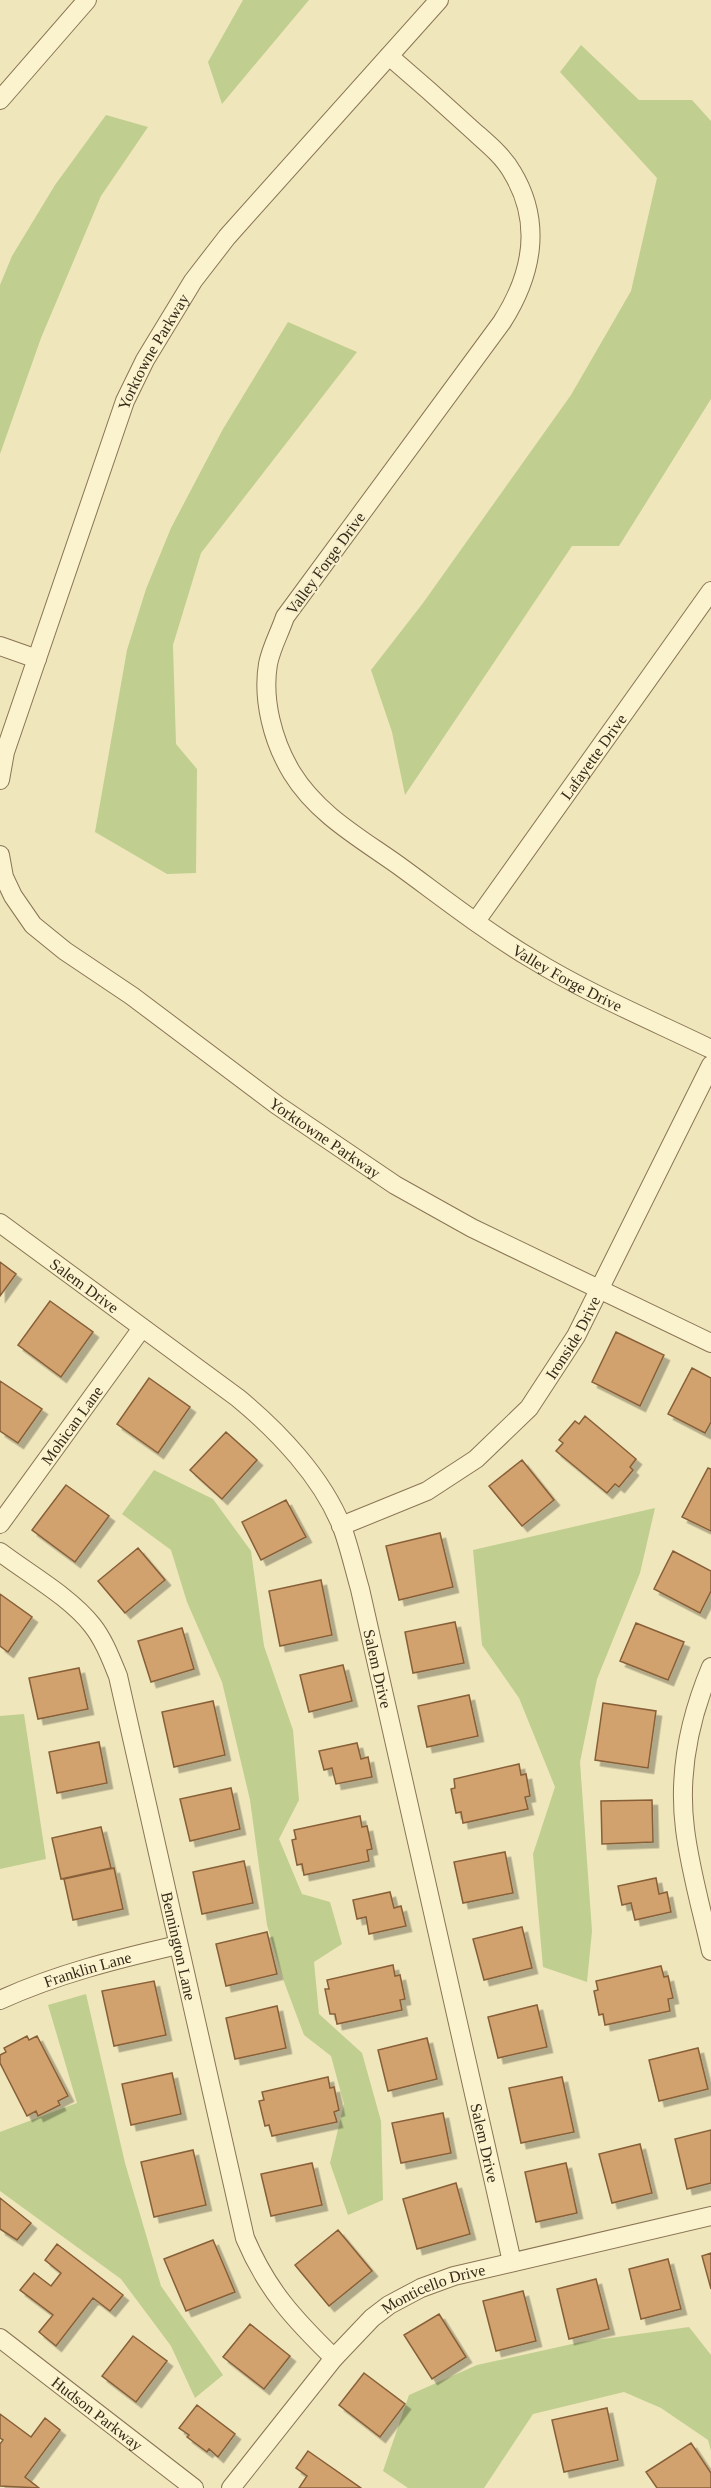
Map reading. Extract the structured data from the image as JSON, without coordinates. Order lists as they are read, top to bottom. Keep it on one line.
{"streets":{"street":["Yorktowne Parkway","Valley Forge Drive","Lafayette Drive","Salem Drive","Ironside Drive","Mohican Lane","Bennington Lane","Franklin Lane","Monticello Drive","Hudson Parkway"]},"crossings":[["Yorktowne Parkway","Valley Forge Drive"],["Yorktowne Parkway","Ironside Drive"],["Valley Forge Drive","Lafayette Drive"],["Salem Drive","Ironside Drive"],["Salem Drive","Mohican Lane"],["Salem Drive","Monticello Drive"],["Bennington Lane","Franklin Lane"],["Bennington Lane","Monticello Drive"]]}
